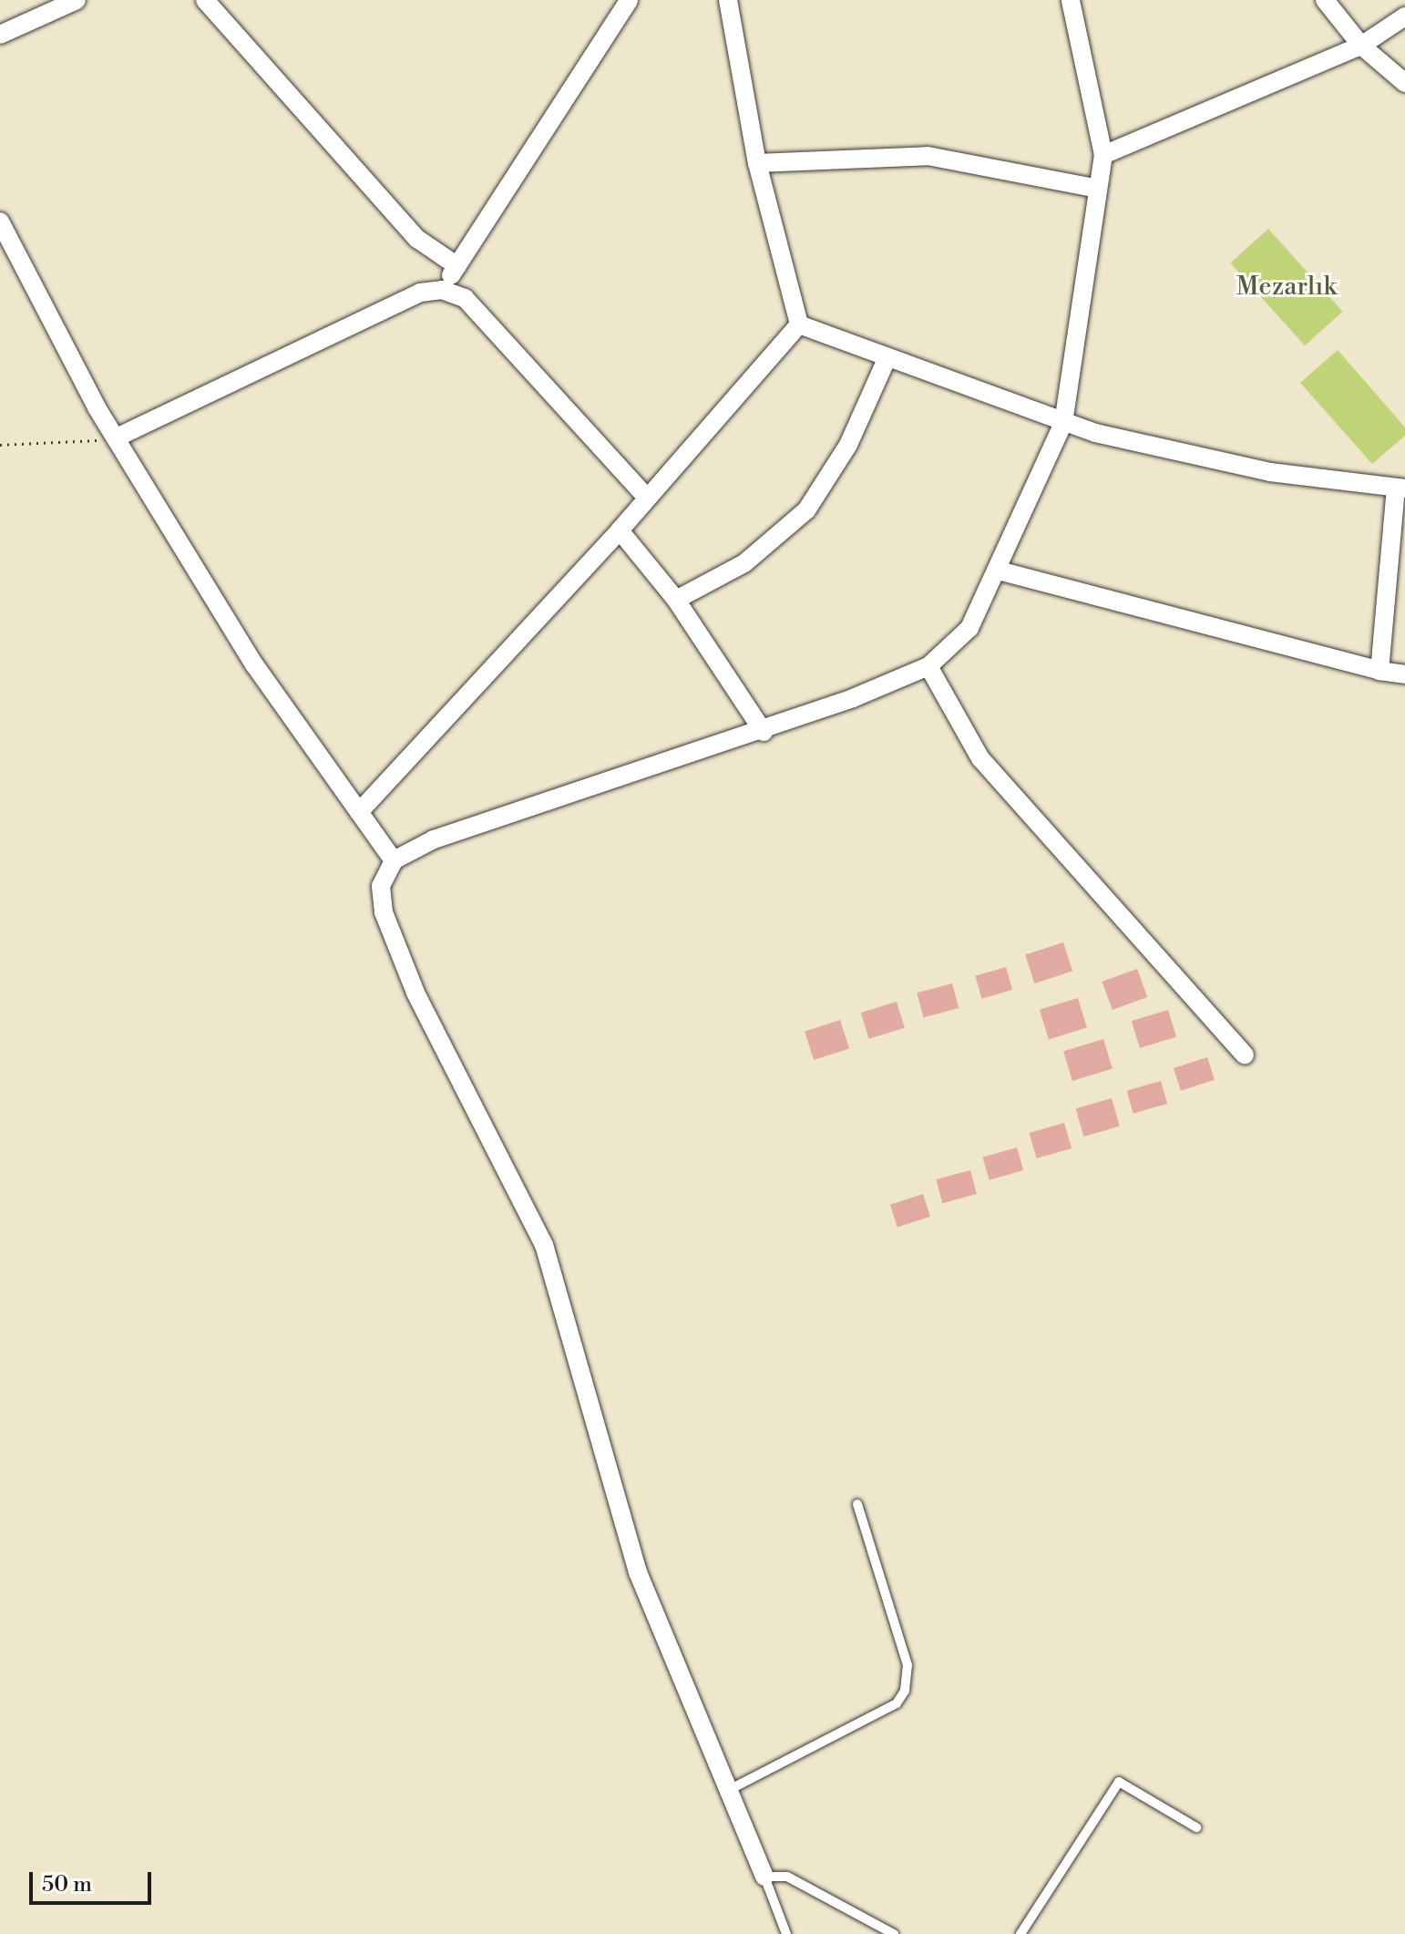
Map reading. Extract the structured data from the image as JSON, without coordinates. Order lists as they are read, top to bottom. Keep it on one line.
{"parks":["Mezarlık"],"scale_bar":"50 m"}
